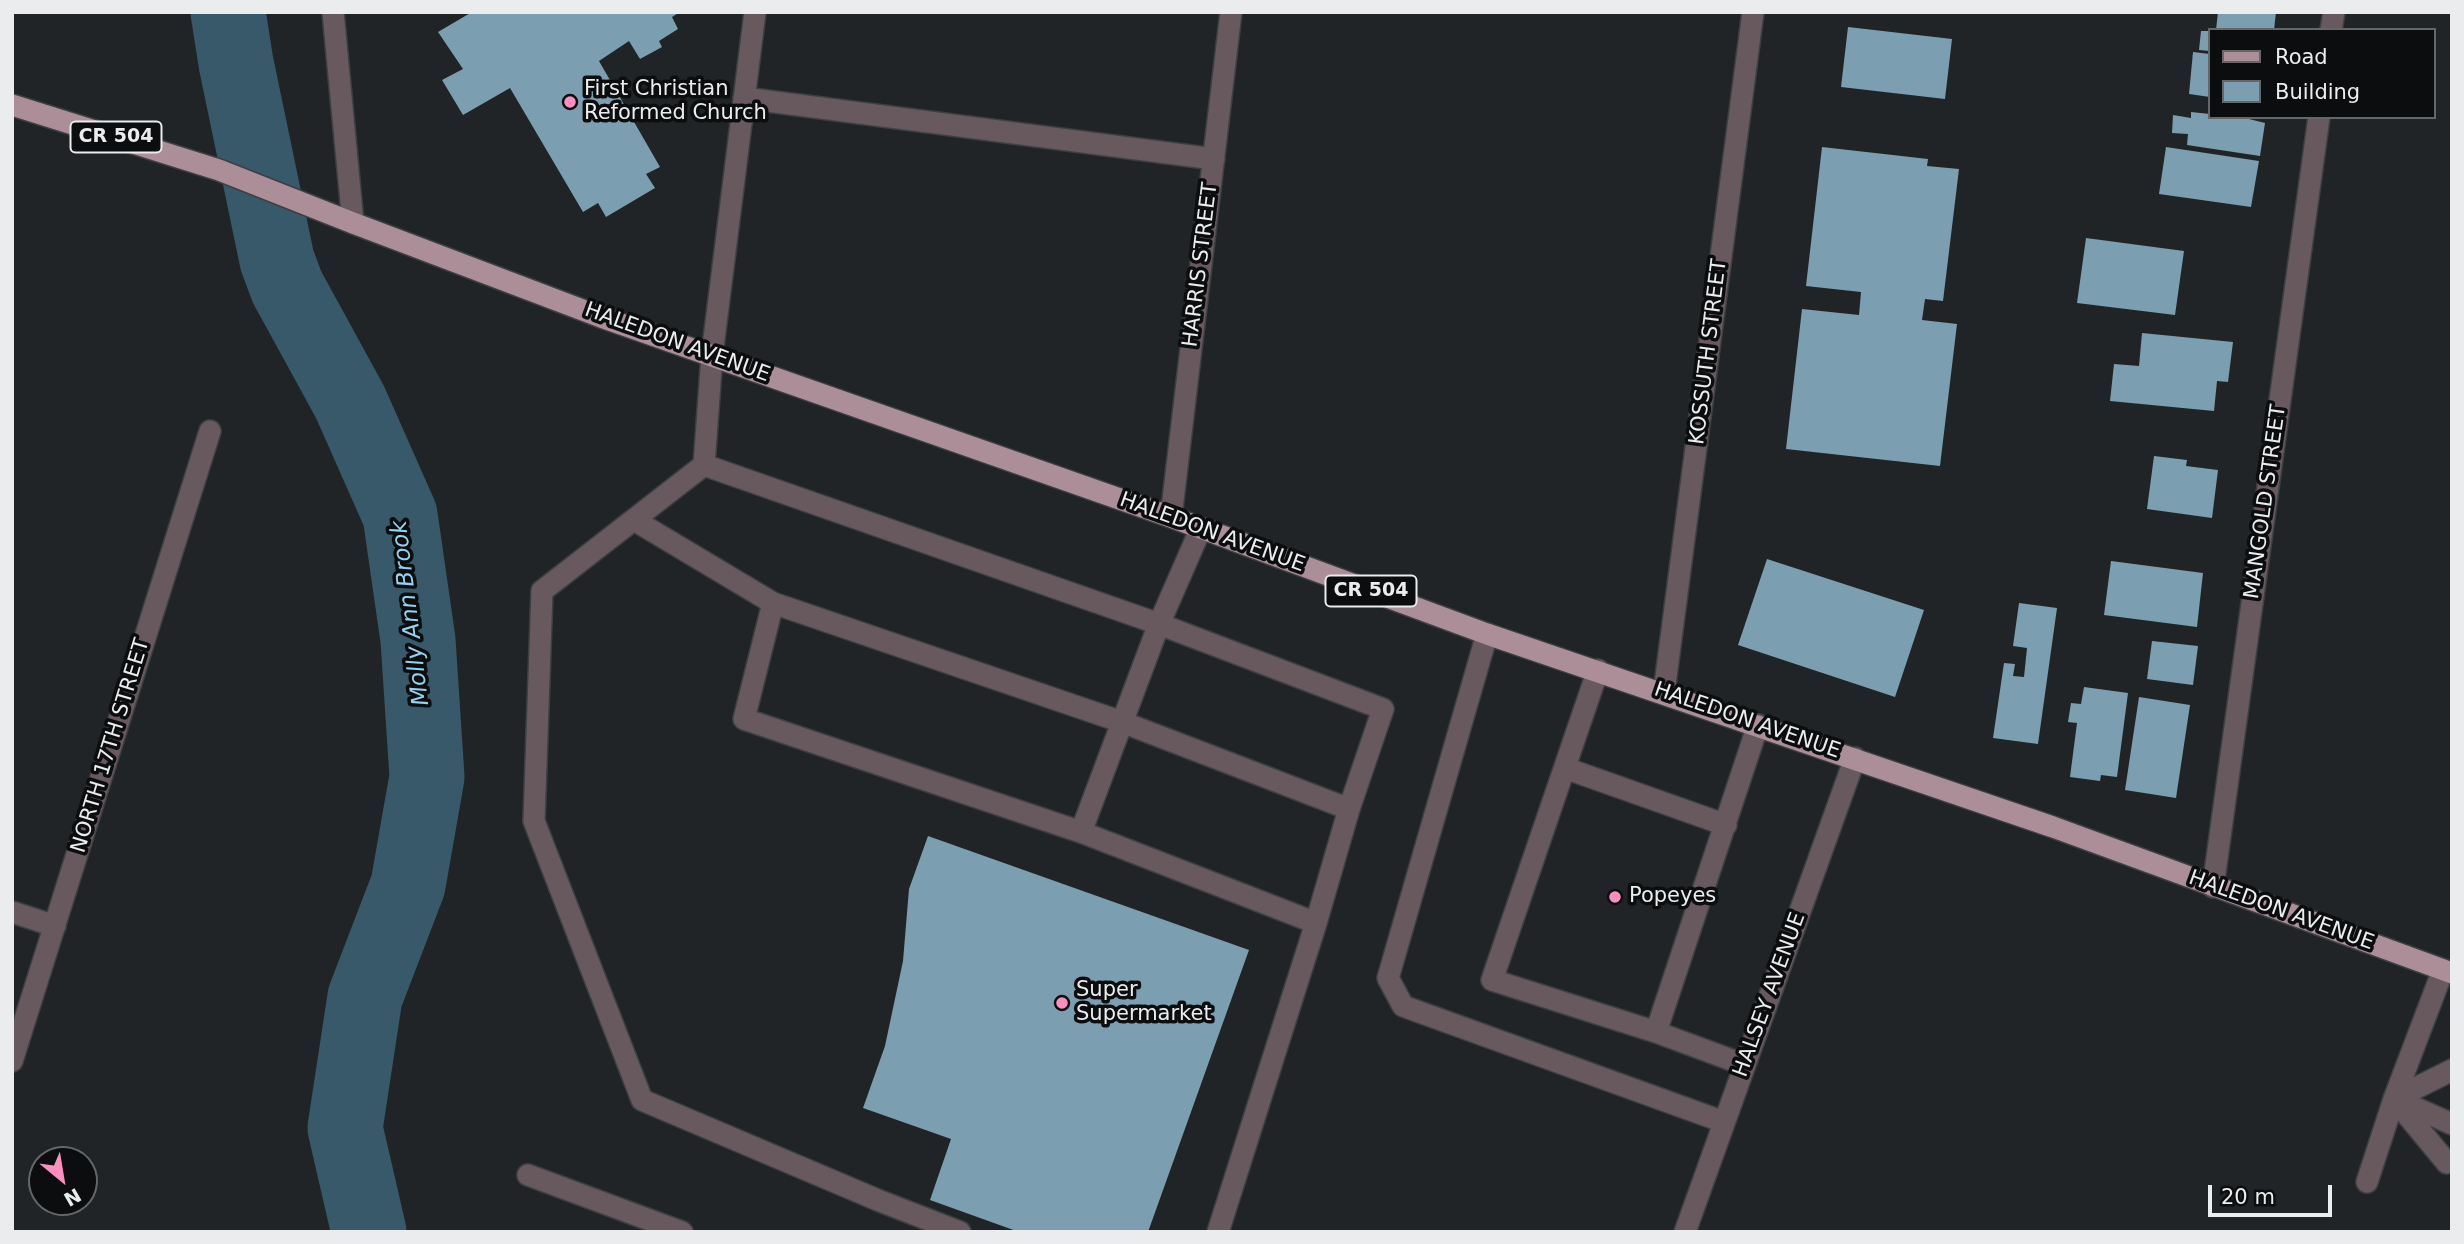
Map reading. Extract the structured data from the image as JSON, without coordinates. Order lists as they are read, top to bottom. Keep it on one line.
{"streets":{"main road":["CR 504","HALEDON AVENUE"],"street":["HARRIS STREET","KOSSUTH STREET","MANGOLD STREET","NORTH 17TH STREET","HALSEY AVENUE"]},"crossings":[["HARRIS STREET","HALEDON AVENUE"],["HALEDON AVENUE","KOSSUTH STREET"],["HALEDON AVENUE","MANGOLD STREET"],["HALEDON AVENUE","HALSEY AVENUE"]],"water":["Molly Ann Brook"],"places":["First Christian Reformed Church","Popeyes","Super Supermarket"],"legend":["Road","Building"],"scale_bar":"20 m","north":"bottom right"}
